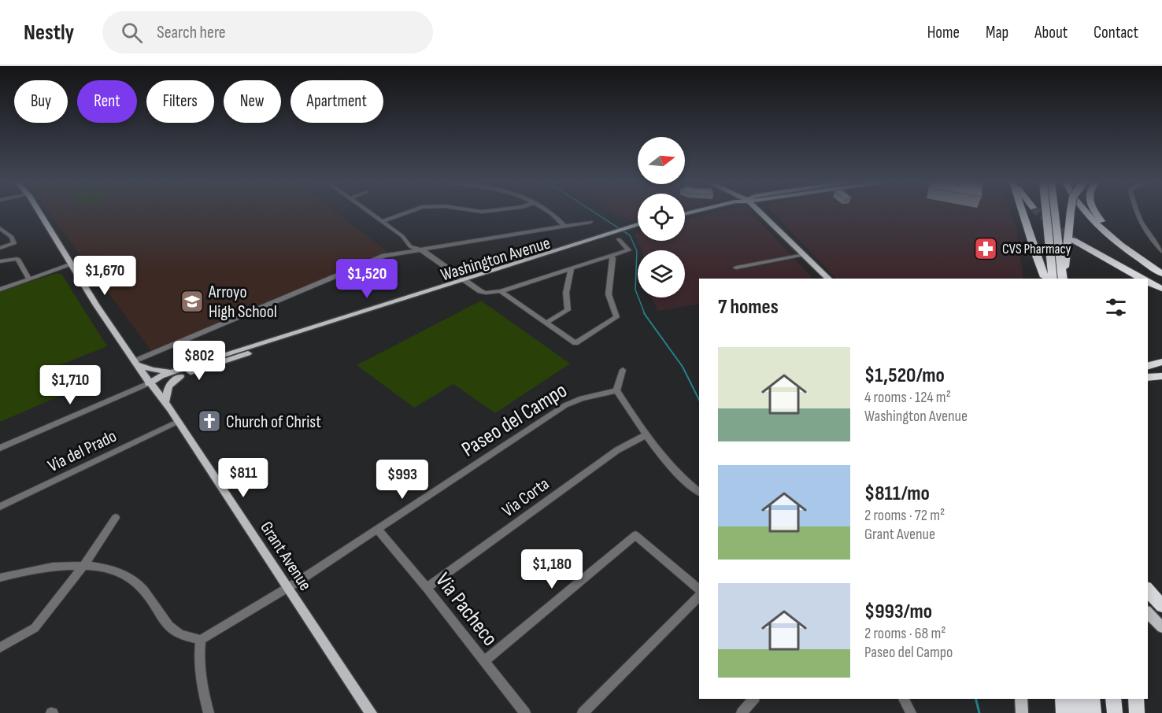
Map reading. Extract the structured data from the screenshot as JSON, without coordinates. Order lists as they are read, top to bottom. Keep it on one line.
{"streets":{"main road":["Washington Avenue","Grant Avenue"],"street":["Paseo del Campo","Via del Prado","Via Corta","Via Pacheco"]},"crossings":[["Washington Avenue","Grant Avenue"],["Paseo del Campo","Grant Avenue"],["Paseo del Campo","Via Pacheco"],["Via del Prado","Grant Avenue"],["Via Corta","Via Pacheco"]],"places":{"pharmacy":["CVS Pharmacy"],"school or university":["Arroyo High School"],"church":["Church of Christ"]},"north":"right","page":{"header":"Nestly","search":"Search here","nav":["Home","Map","About","Contact"],"chip":["Buy","Rent","Filters","New","Apartment"],"price":["$1,670","$1,520","$802","$1,710","$811","$993","$1,180"],"heading":"7 homes","list":[{"name":"$1,520/mo","note":"4 rooms · 124 m² · Washington Avenue"},{"name":"$811/mo","note":"2 rooms · 72 m² · Grant Avenue"},{"name":"$993/mo","note":"2 rooms · 68 m² · Paseo del Campo"}]}}
